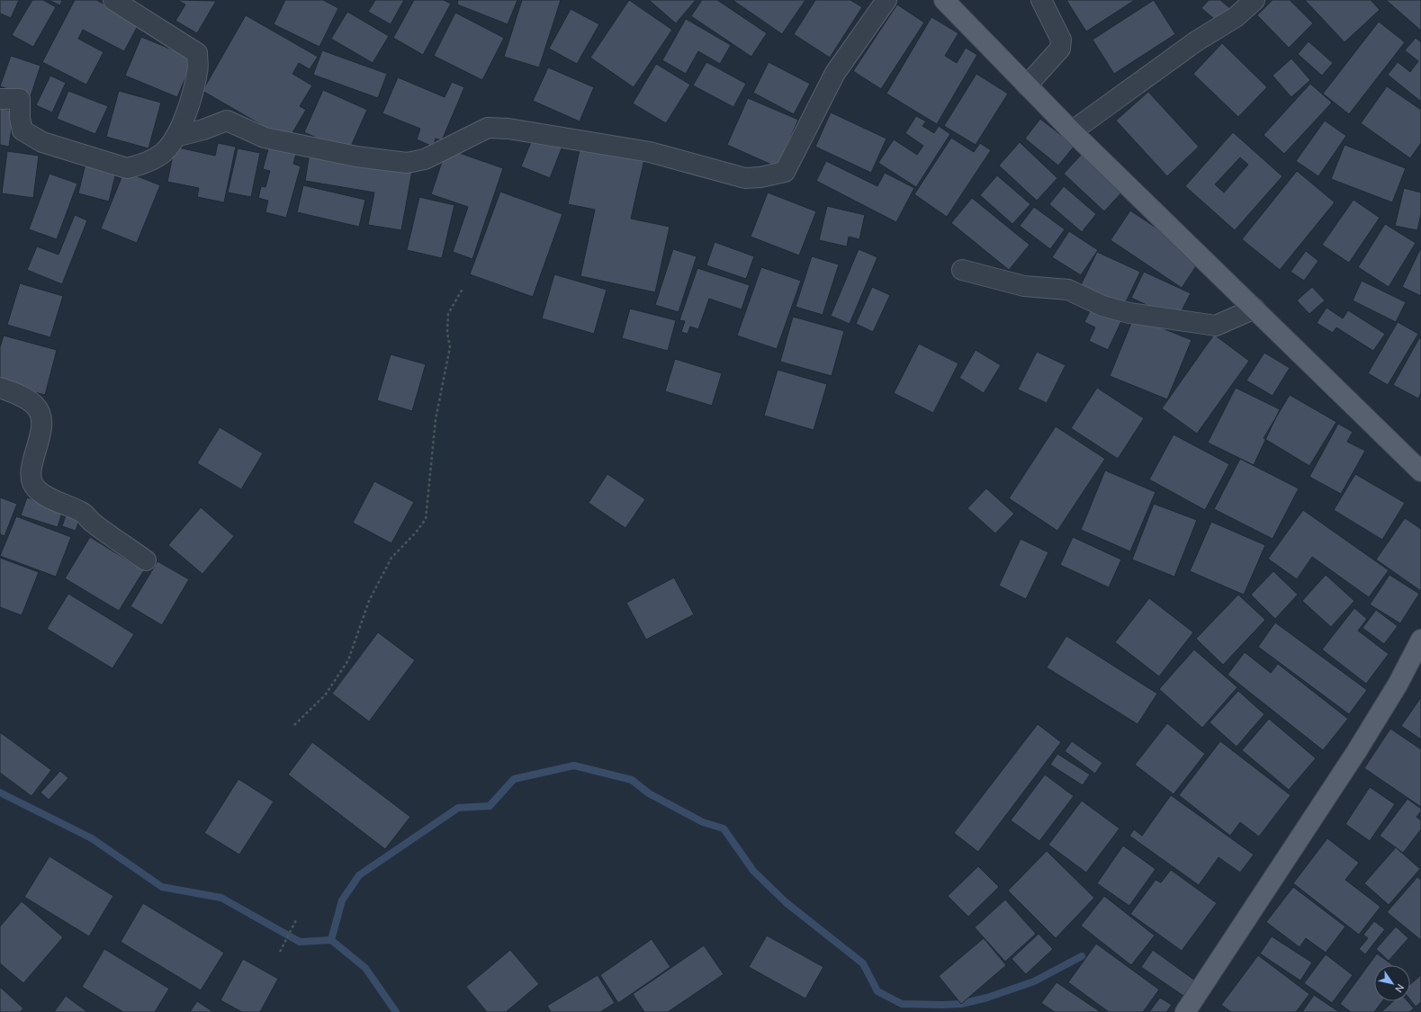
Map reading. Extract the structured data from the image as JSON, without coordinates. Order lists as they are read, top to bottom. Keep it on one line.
{"north":"bottom right"}
